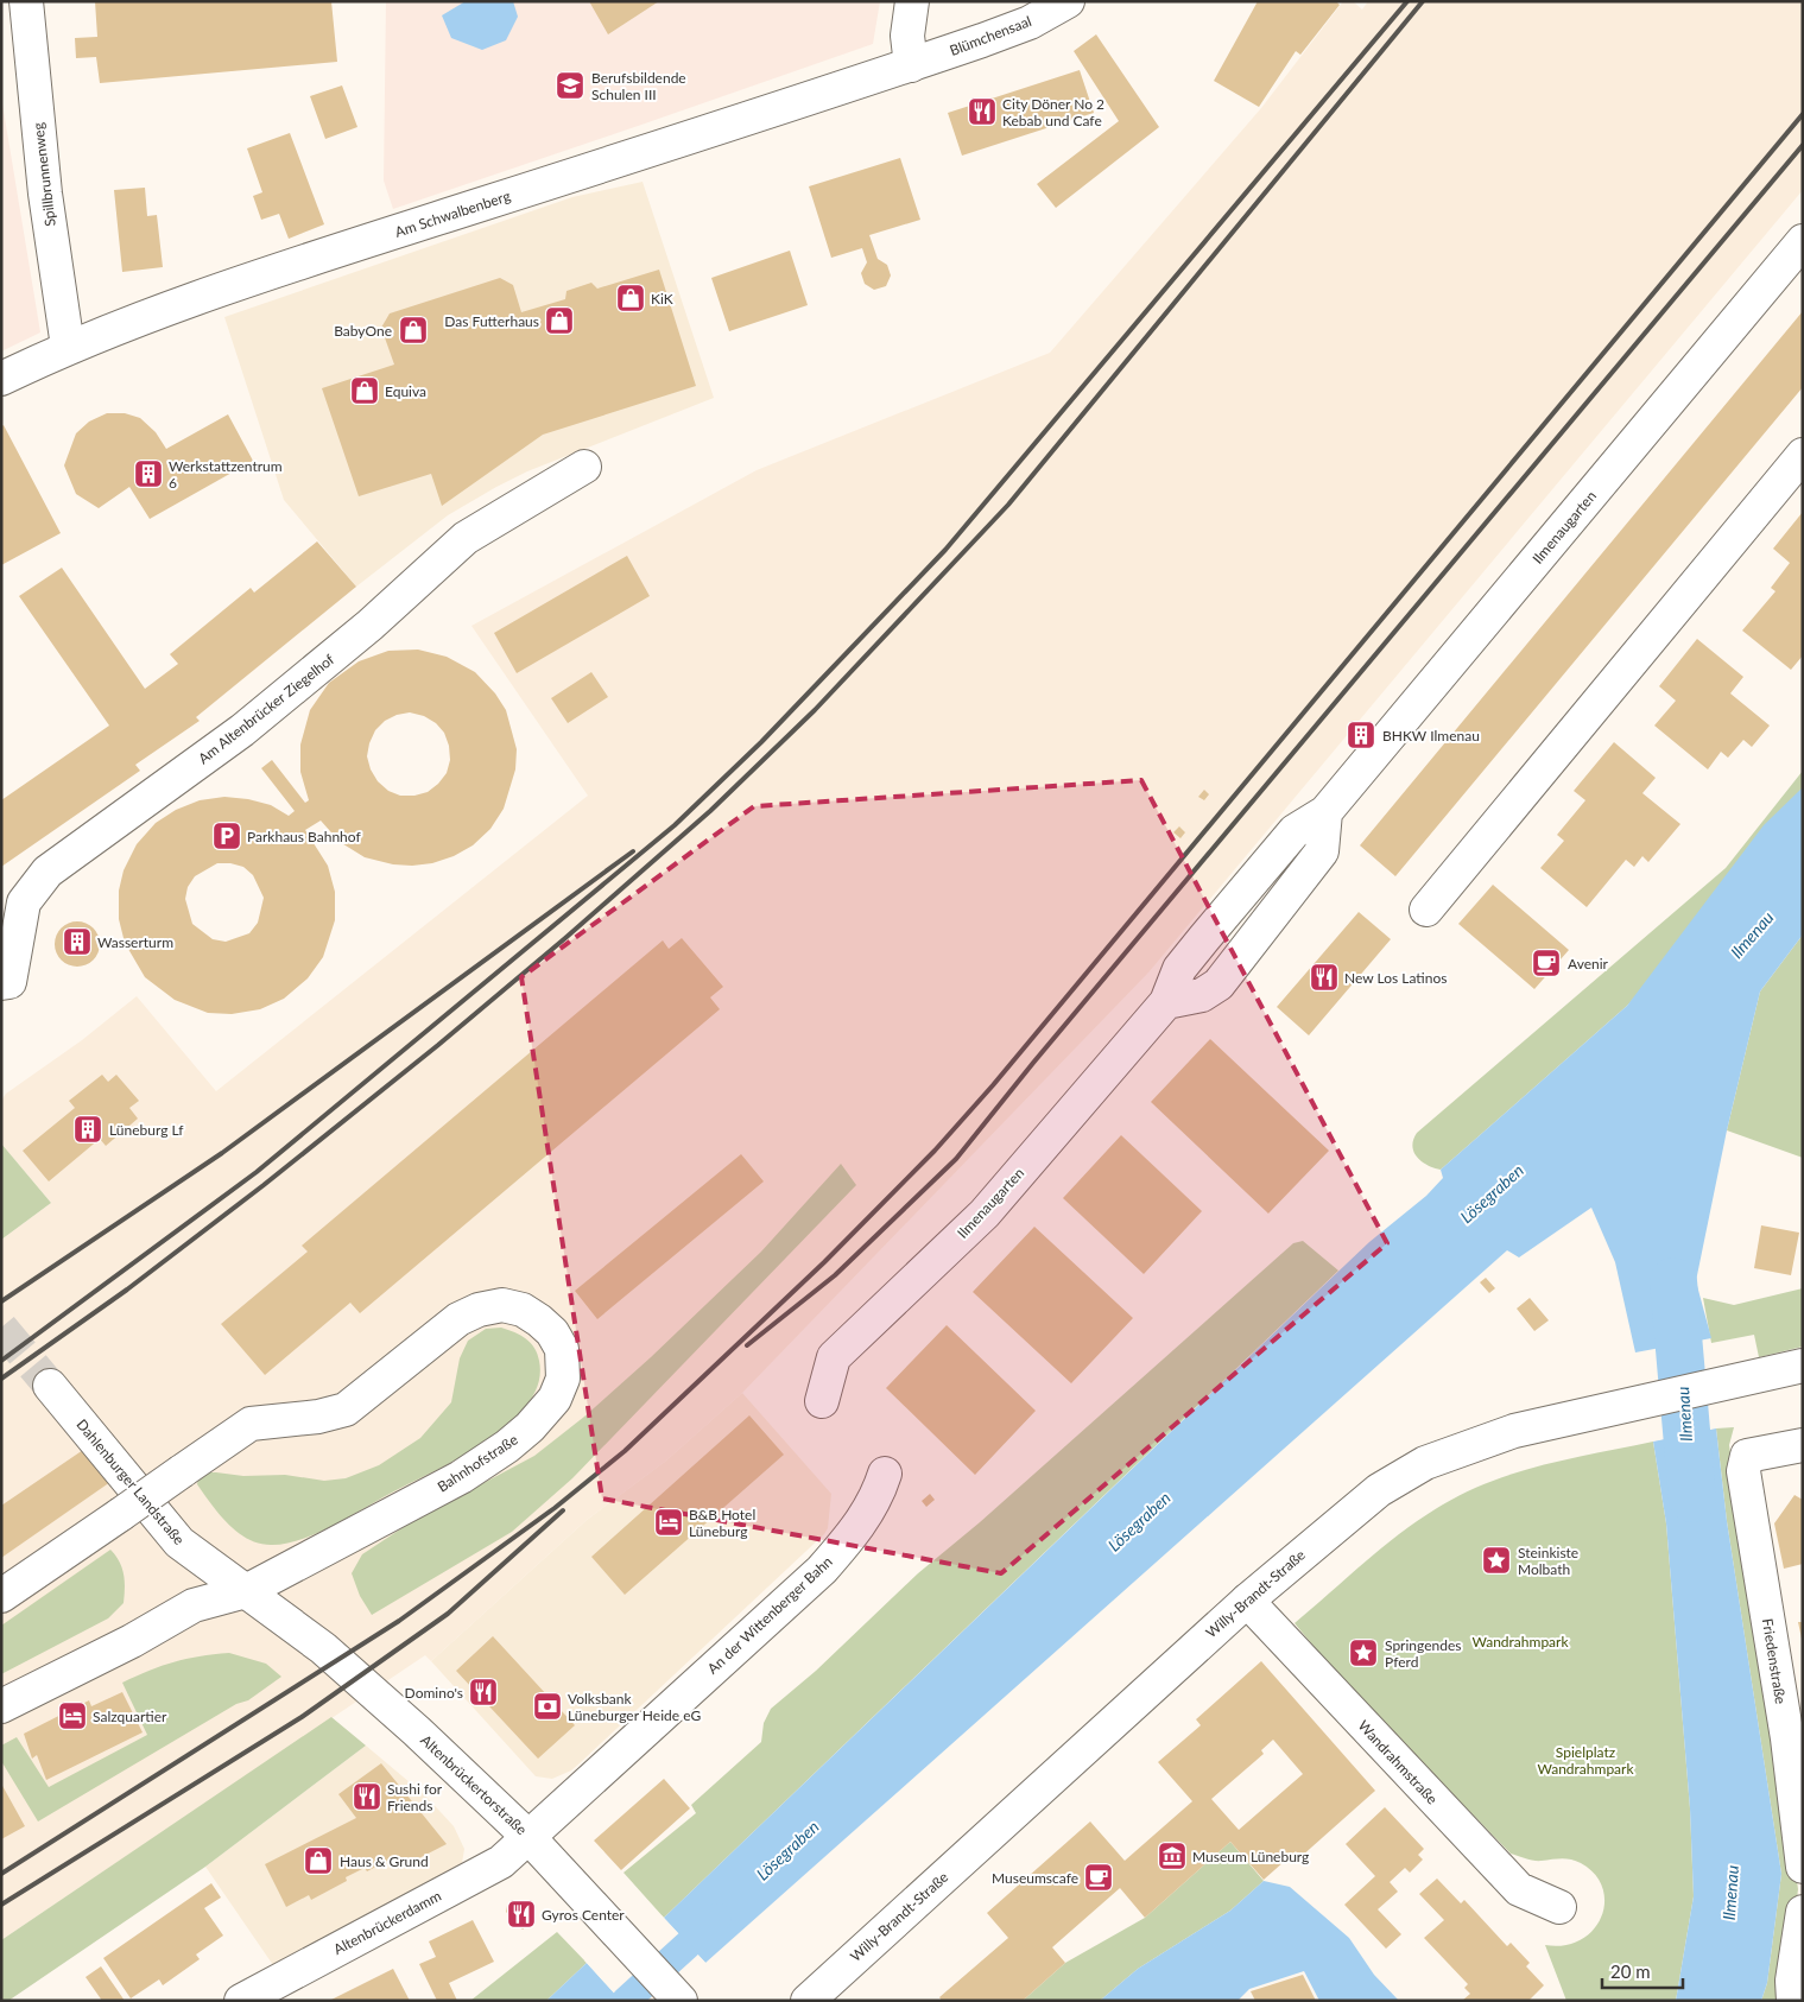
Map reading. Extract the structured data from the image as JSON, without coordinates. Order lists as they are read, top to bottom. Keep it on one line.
{"streets":{"street":["Blümchensaal","Spillbrunnenweg","Am Schwalbenberg","Ilmenaugarten","Am Altenbrücker Ziegelhof","Bahnhofstraße","Dahlenburger Landstraße","Willy-Brandt-Straße","An der Wittenberger Bahn","Friedenstraße","Wandrahmstraße","Altenbrückertorstraße","Altenbrückerdamm"]},"crossings":[["Blümchensaal","Am Schwalbenberg"],["Spillbrunnenweg","Am Schwalbenberg"],["Bahnhofstraße","Dahlenburger Landstraße"],["Bahnhofstraße","Altenbrückertorstraße"],["Dahlenburger Landstraße","Altenbrückertorstraße"],["Willy-Brandt-Straße","Wandrahmstraße"],["An der Wittenberger Bahn","Altenbrückertorstraße"],["An der Wittenberger Bahn","Altenbrückerdamm"],["Altenbrückertorstraße","Altenbrückerdamm"]],"water":["Ilmenau","Lösegraben"],"parks":["Wandrahmpark","Spielplatz Wandrahmpark"],"places":{"school or university":["Berufsbildende Schulen III"],"restaurant":["City Döner No 2 Kebab und Cafe","New Los Latinos","Domino's","Sushi for Friends","Gyros Center"],"shop":["KiK","Das Futterhaus","BabyOne","Equiva","Haus & Grund"],"building":["Werkstattzentrum 6","BHKW Ilmenau","Wasserturm","Lüneburg Lf"],"parking":["Parkhaus Bahnhof"],"cafe":["Avenir","Museumscafe"],"hotel":["B&B Hotel Lüneburg","Salzquartier"],"place":["Steinkiste Molbath","Springendes Pferd"],"bank":["Volksbank Lüneburger Heide eG"],"museum":["Museum Lüneburg"]},"scale_bar":"20 m"}
